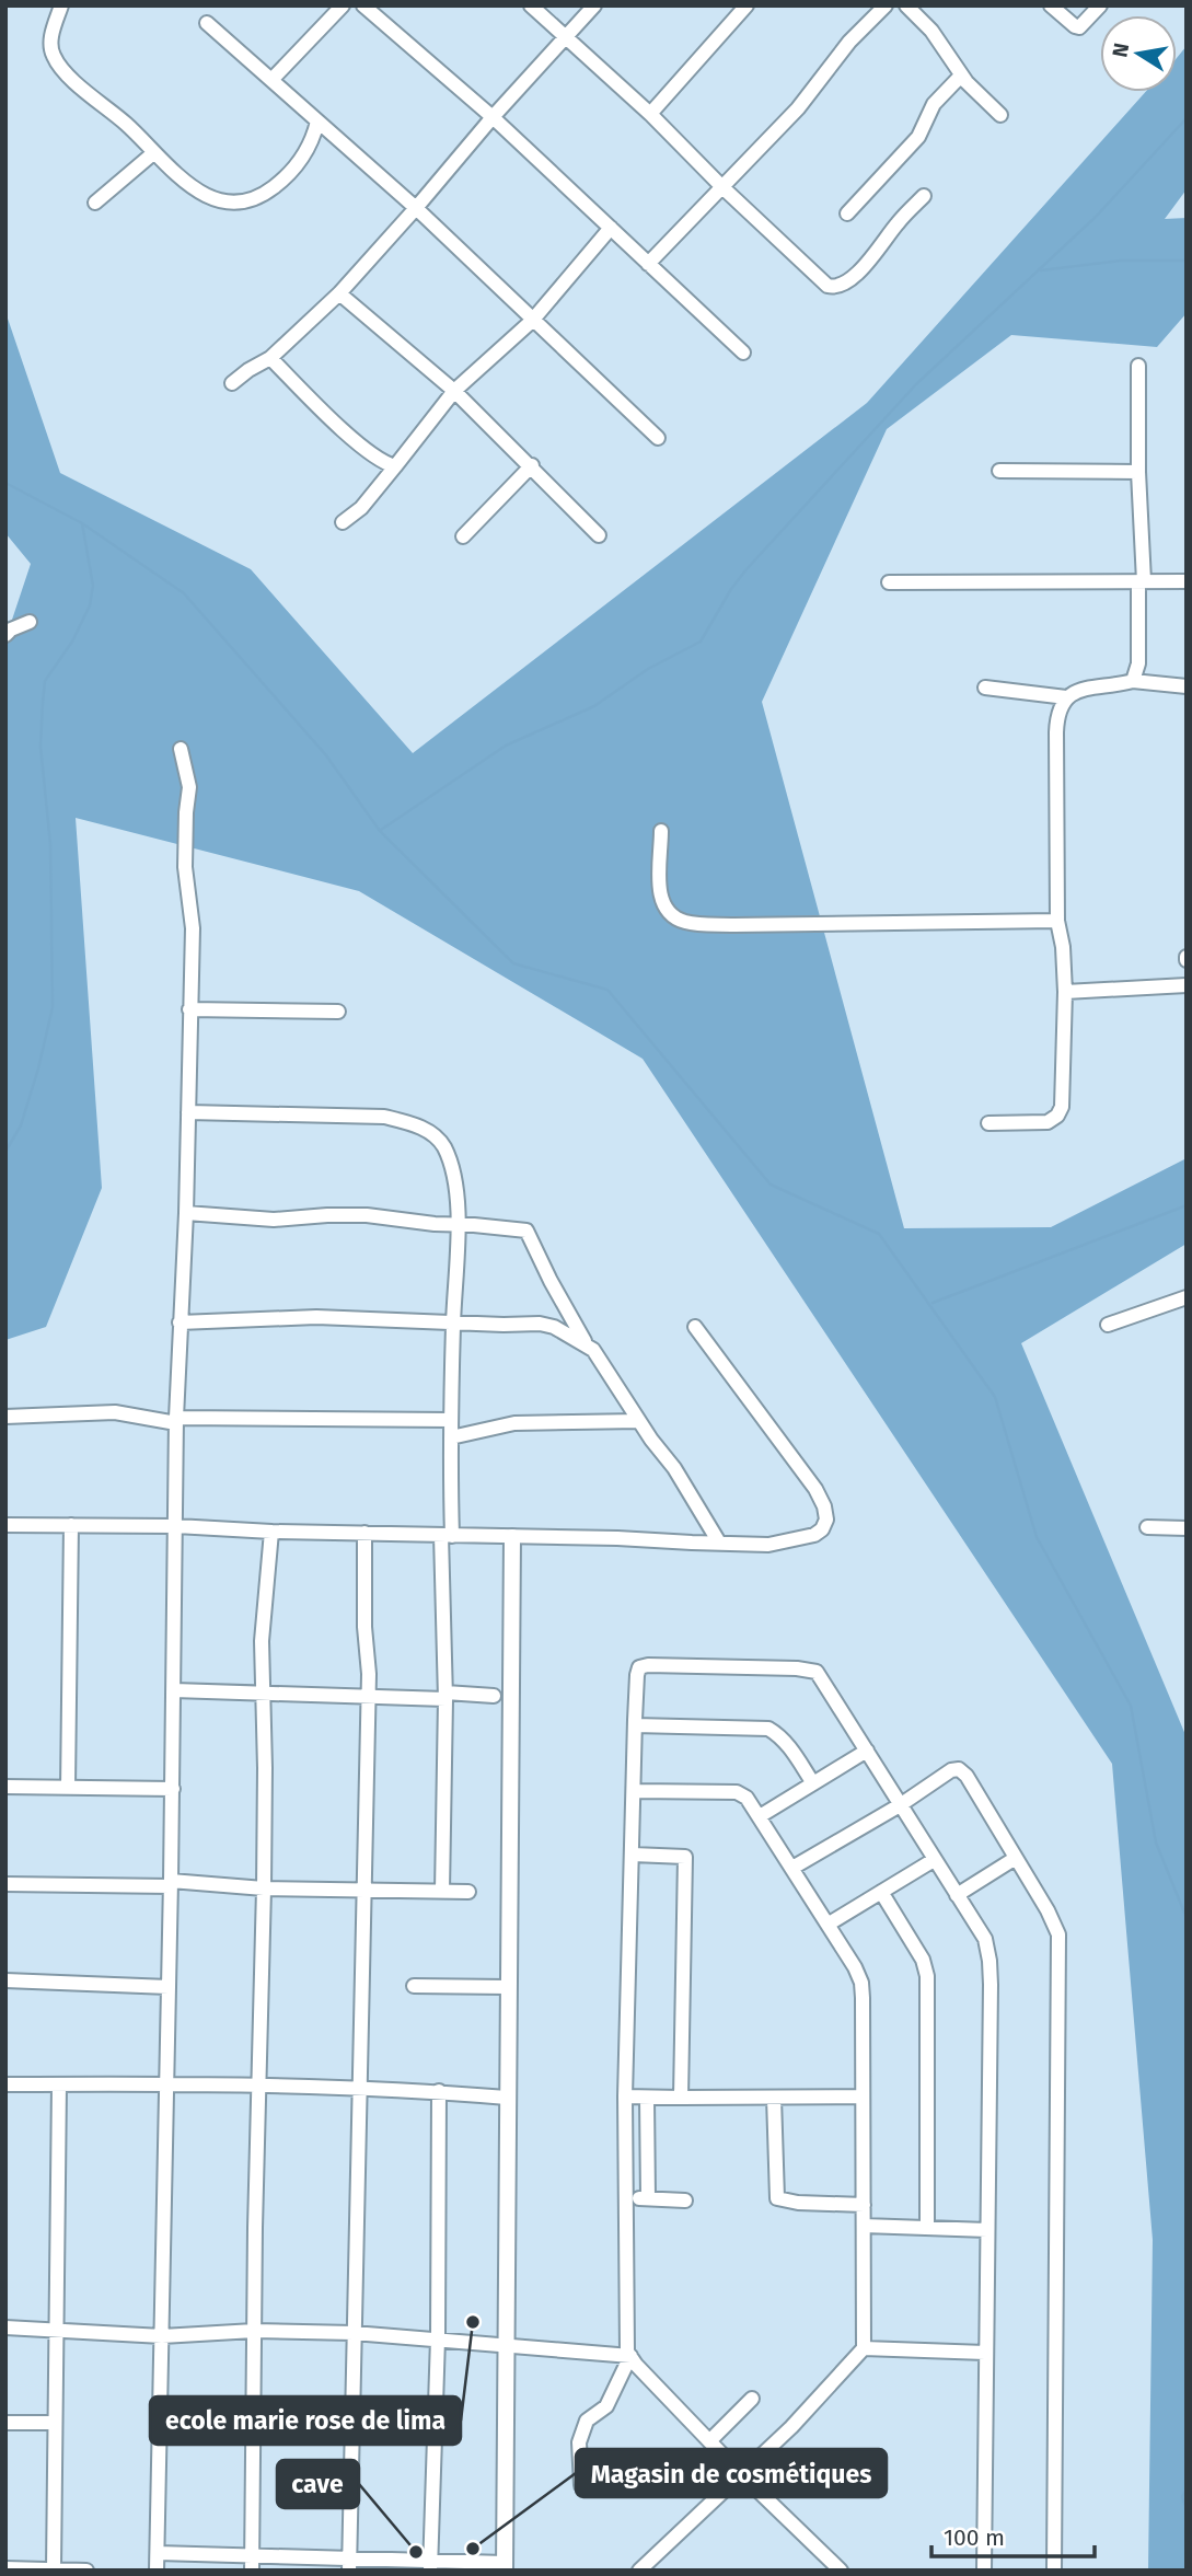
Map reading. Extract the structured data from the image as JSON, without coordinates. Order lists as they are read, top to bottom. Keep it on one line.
{"places":["ecole marie rose de lima","Magasin de cosmétiques","cave"],"scale_bar":"100 m","north":"left"}
